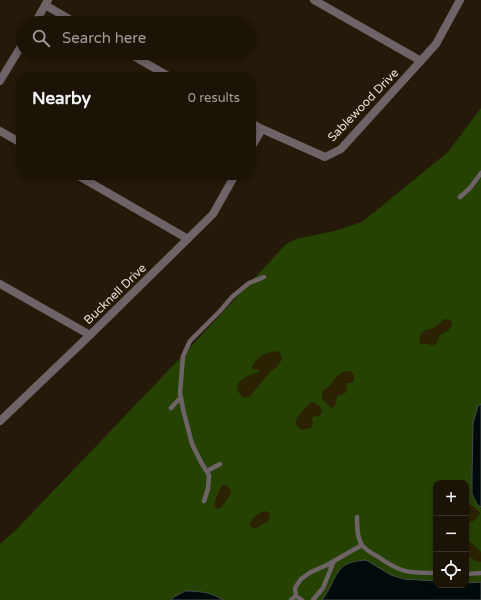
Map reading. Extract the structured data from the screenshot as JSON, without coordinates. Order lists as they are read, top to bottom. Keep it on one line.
{"streets":{"street":["Sablewood Drive","Bucknell Drive"]},"page":{"search":"Search here","heading":["Nearby","0 results"],"map_buttons":["+","−"]}}
